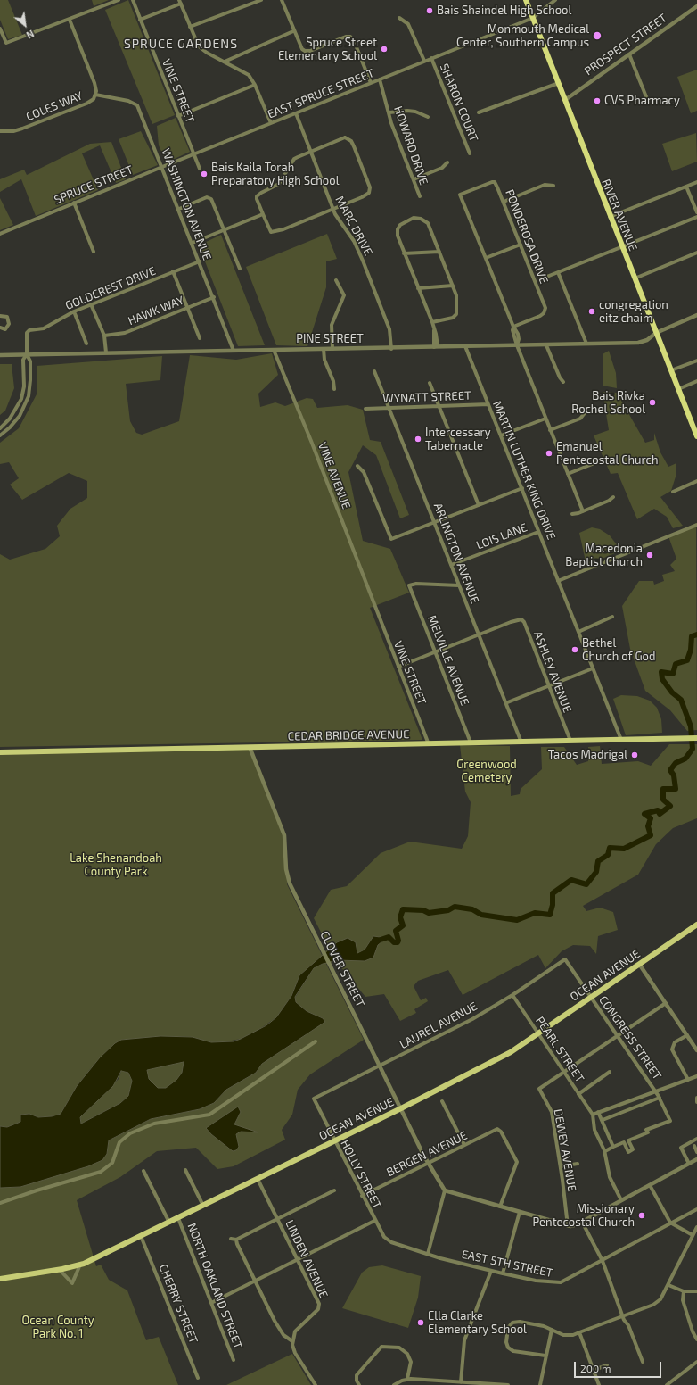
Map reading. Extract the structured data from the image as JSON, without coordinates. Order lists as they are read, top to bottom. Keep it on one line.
{"streets":{"highway":["RIVER AVENUE"],"main road":["CEDAR BRIDGE AVENUE","OCEAN AVENUE"],"street":["PROSPECT STREET","VINE STREET","EAST SPRUCE STREET","SHARON COURT","COLES WAY","HOWARD DRIVE","SPRUCE STREET","WASHINGTON AVENUE","MARC DRIVE","PONDEROSA DRIVE","GOLDCREST DRIVE","HAWK WAY","PINE STREET","WYNATT STREET","MARTIN LUTHER KING DRIVE","VINE AVENUE","LOIS LANE","ARLINGTON AVENUE","MELVILLE AVENUE","ASHLEY AVENUE","CLOVER STREET","LAUREL AVENUE","CONGRESS STREET","PEARL STREET","DEWEY AVENUE","BERGEN AVENUE","HOLLY STREET","LINDEN AVENUE","EAST 5TH STREET","NORTH OAKLAND STREET","CHERRY STREET"]},"crossings":[["PROSPECT STREET","RIVER AVENUE"],["VINE STREET","EAST SPRUCE STREET"],["VINE STREET","SPRUCE STREET"],["VINE STREET","VINE AVENUE"],["VINE STREET","CEDAR BRIDGE AVENUE"],["EAST SPRUCE STREET","SHARON COURT"],["EAST SPRUCE STREET","HOWARD DRIVE"],["EAST SPRUCE STREET","SPRUCE STREET"],["EAST SPRUCE STREET","RIVER AVENUE"],["EAST SPRUCE STREET","MARC DRIVE"],["COLES WAY","WASHINGTON AVENUE"],["SPRUCE STREET","WASHINGTON AVENUE"],["WASHINGTON AVENUE","GOLDCREST DRIVE"],["WASHINGTON AVENUE","HAWK WAY"],["WASHINGTON AVENUE","PINE STREET"],["RIVER AVENUE","PINE STREET"],["MARC DRIVE","PINE STREET"],["PONDEROSA DRIVE","PINE STREET"],["GOLDCREST DRIVE","PINE STREET"],["PINE STREET","MARTIN LUTHER KING DRIVE"],["PINE STREET","VINE AVENUE"],["WYNATT STREET","MARTIN LUTHER KING DRIVE"],["WYNATT STREET","ARLINGTON AVENUE"],["MARTIN LUTHER KING DRIVE","LOIS LANE"],["MARTIN LUTHER KING DRIVE","CEDAR BRIDGE AVENUE"],["LOIS LANE","ARLINGTON AVENUE"],["ARLINGTON AVENUE","MELVILLE AVENUE"],["ARLINGTON AVENUE","ASHLEY AVENUE"],["ARLINGTON AVENUE","CEDAR BRIDGE AVENUE"],["MELVILLE AVENUE","CEDAR BRIDGE AVENUE"],["ASHLEY AVENUE","CEDAR BRIDGE AVENUE"],["CEDAR BRIDGE AVENUE","CLOVER STREET"],["CLOVER STREET","OCEAN AVENUE"],["CLOVER STREET","LAUREL AVENUE"],["CLOVER STREET","BERGEN AVENUE"],["OCEAN AVENUE","CONGRESS STREET"],["OCEAN AVENUE","PEARL STREET"],["OCEAN AVENUE","HOLLY STREET"],["OCEAN AVENUE","LINDEN AVENUE"],["OCEAN AVENUE","NORTH OAKLAND STREET"],["OCEAN AVENUE","CHERRY STREET"],["LAUREL AVENUE","CONGRESS STREET"],["LAUREL AVENUE","PEARL STREET"],["LAUREL AVENUE","HOLLY STREET"],["PEARL STREET","DEWEY AVENUE"],["BERGEN AVENUE","HOLLY STREET"],["HOLLY STREET","EAST 5TH STREET"]],"districts":["SPRUCE GARDENS"],"parks":["Greenwood Cemetery","Lake Shenandoah County Park","Ocean County Park No. 1"],"places":["Bais Shaindel High School","Monmouth Medical Center, Southern Campus","Spruce Street Elementary School","CVS Pharmacy","Bais Kaila Torah Preparatory High School","congregation eitz chaim","Bais Rivka Rochel School","Intercessary Tabernacle","Emanuel Pentecostal Church","Macedonia Baptist Church","Bethel Church of God","Tacos Madrigal","Missionary Pentecostal Church","Ella Clarke Elementary School"],"scale_bar":"200 m","north":"bottom right"}
